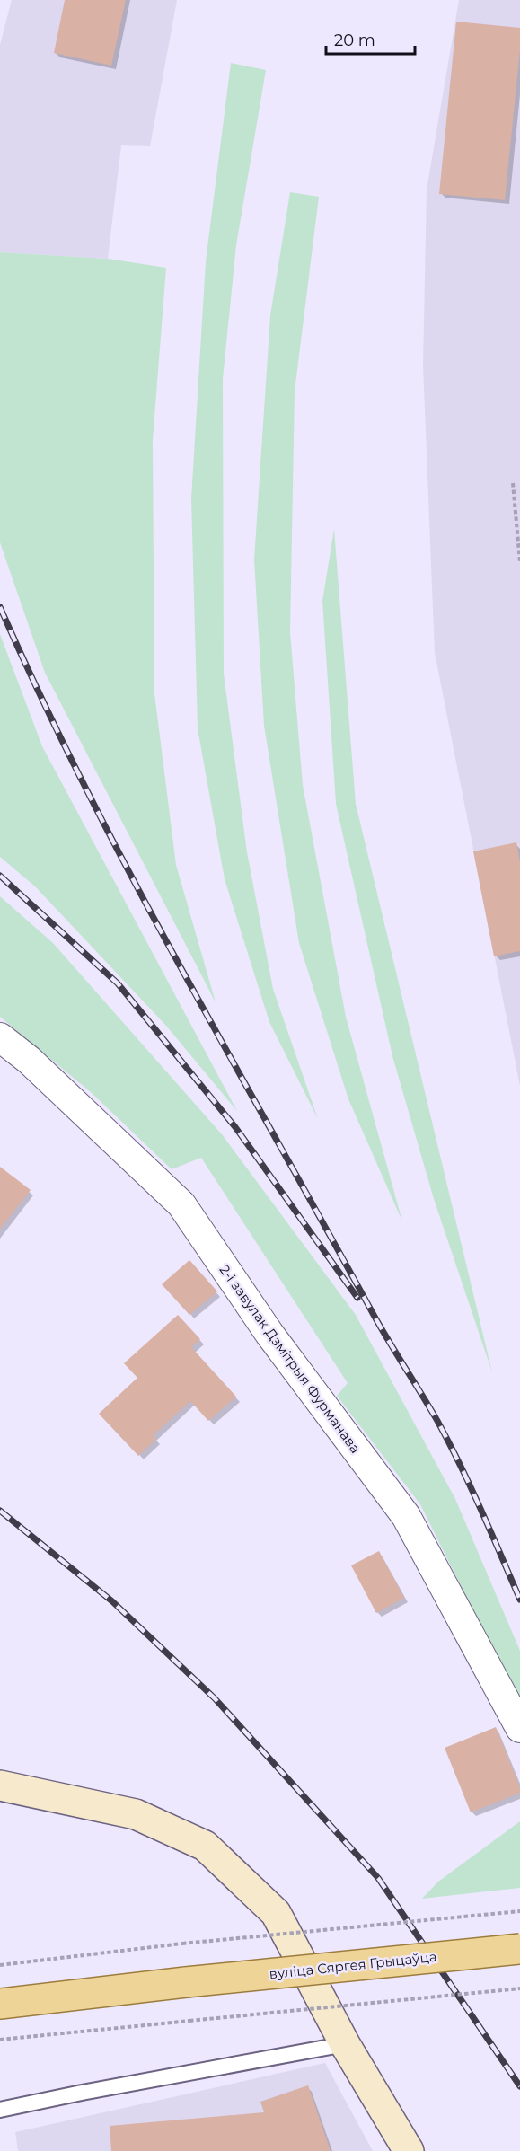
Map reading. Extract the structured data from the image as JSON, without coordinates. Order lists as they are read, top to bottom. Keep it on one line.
{"streets":{"main road":["вуліца Сяргея Грыцаўца"],"street":["2-і завулак Дзмітрыя Фурманава"]},"scale_bar":"20 m"}
